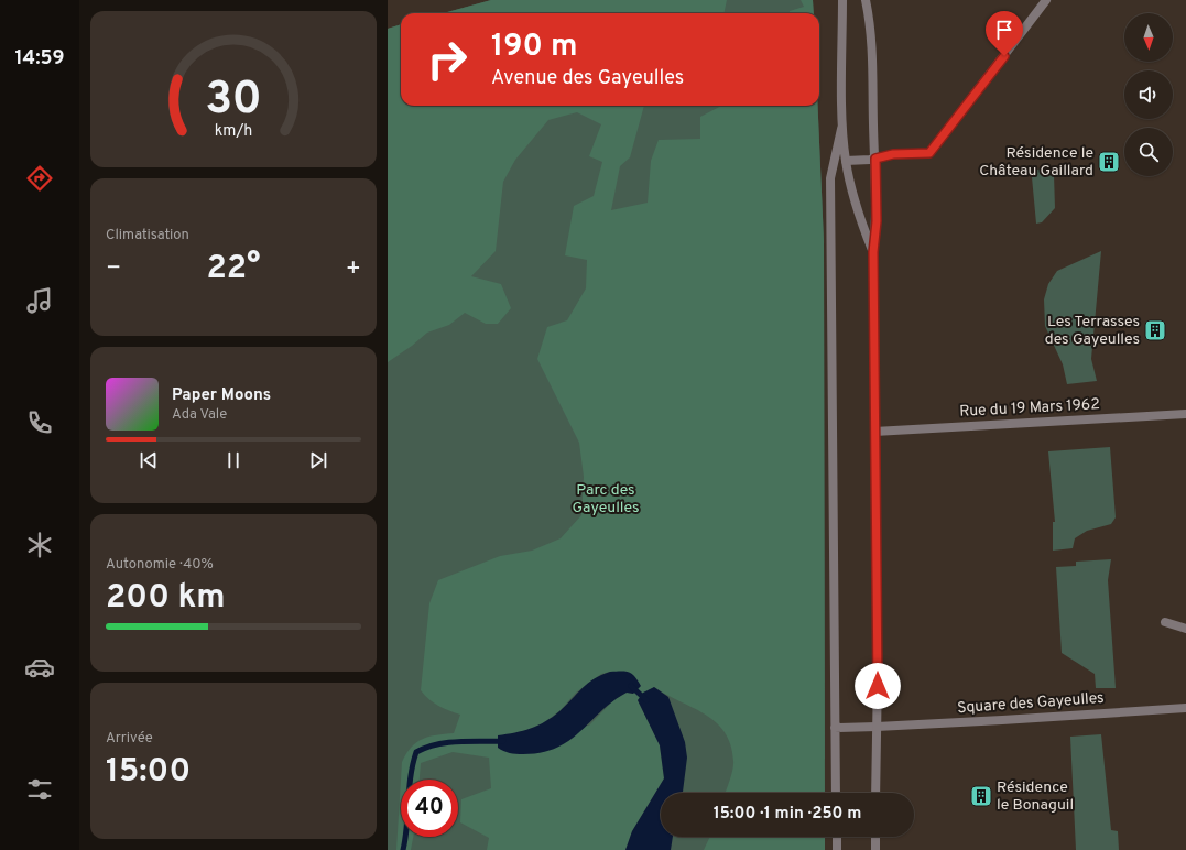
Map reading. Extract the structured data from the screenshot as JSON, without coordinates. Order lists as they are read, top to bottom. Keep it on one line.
{"streets":{"street":["Rue du 19 Mars 1962","Square des Gayeulles"]},"parks":["Parc des Gayeulles"],"places":{"building":["Résidence le Château Gaillard","Les Terrasses des Gayeulles","Résidence le Bonaguil"]},"north":"bottom","page":{"tabs":"14:59","turn":["190 m","Avenue des Gayeulles"],"tile":["Climatisation",["Autonomie · 40%","200 km"],["Arrivée","15:00"]],"heat":["−","22°","+"],"song":["Paper Moons","Ada Vale"],"limit":"40","trip":"15:00 · 1 min · 250 m","gauge":["30","km/h"]}}
